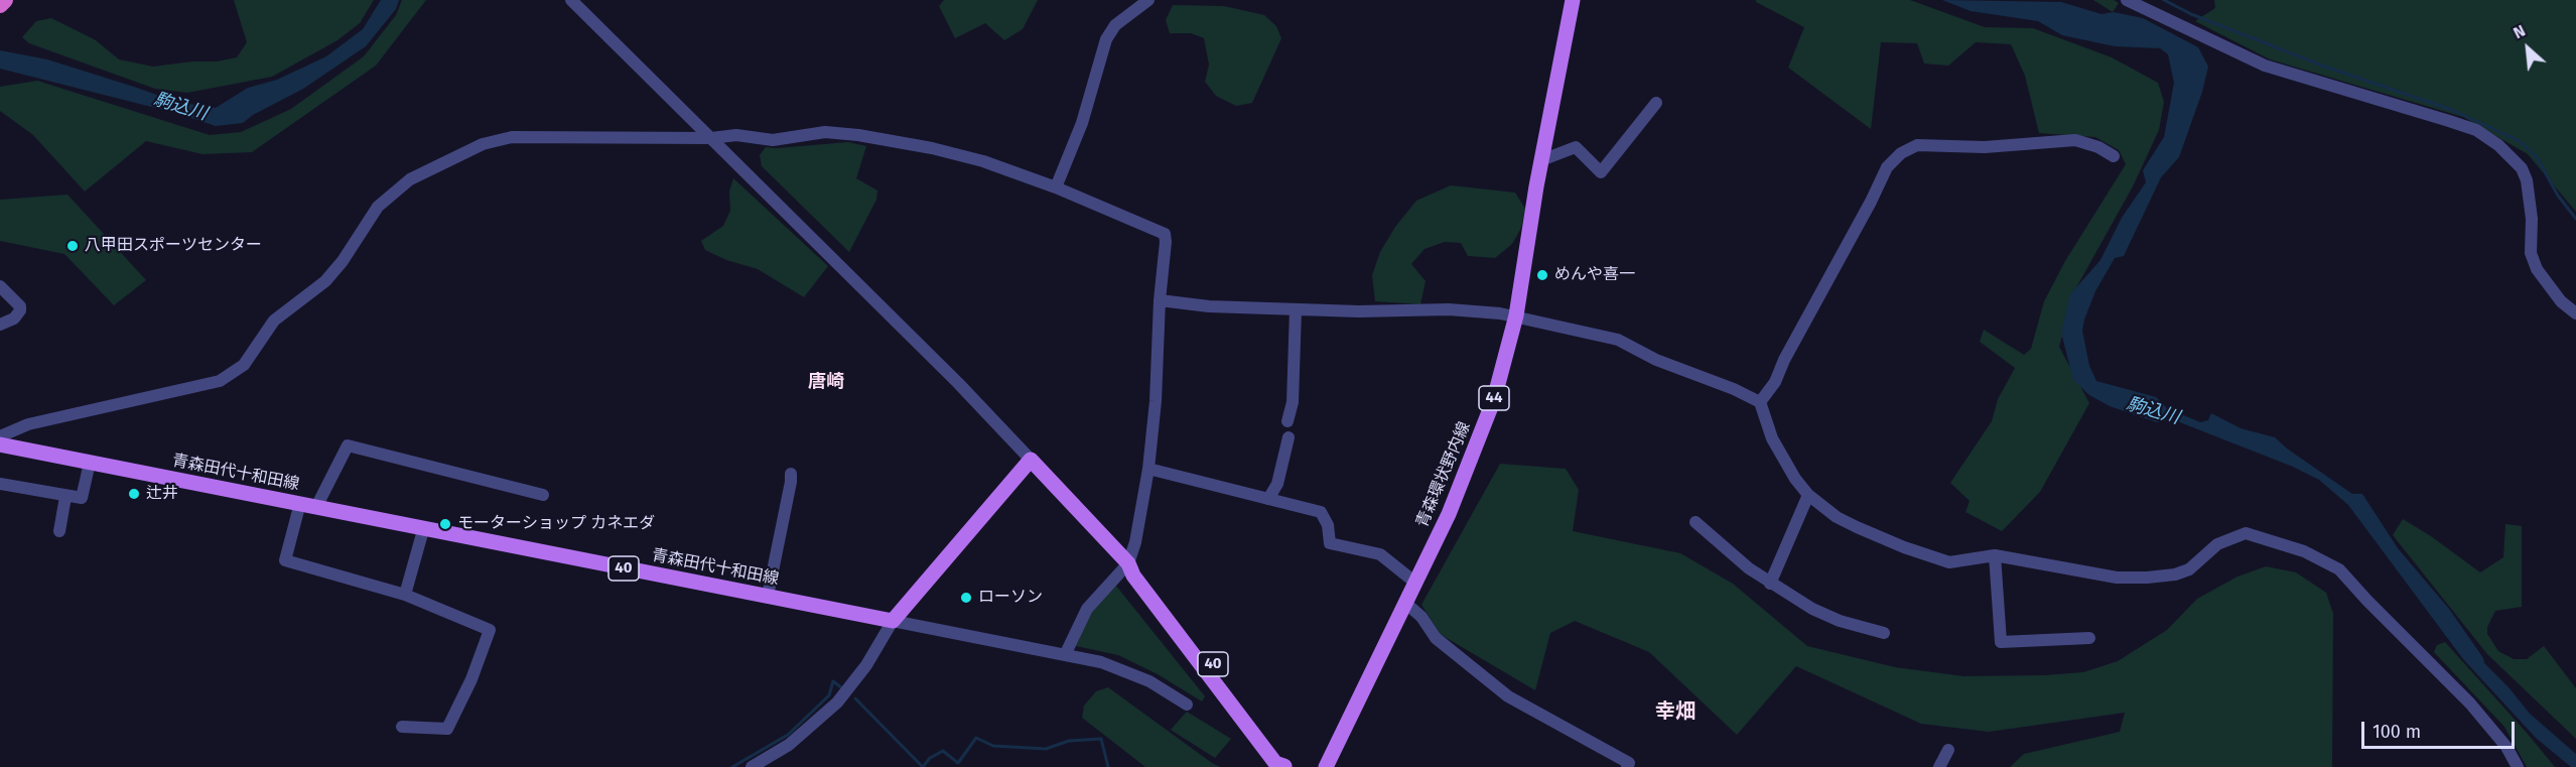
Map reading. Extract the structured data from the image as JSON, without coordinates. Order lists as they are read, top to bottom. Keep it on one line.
{"streets":{"main road":["44","青森田代十和田線","青森環状野内線","40"]},"districts":["唐崎","幸畑"],"water":["駒込川"],"places":["八甲田スポーツセンター","めんや喜一","辻井","モーターショップ カネエダ","ローソン"],"scale_bar":"100 m","north":"top left"}
